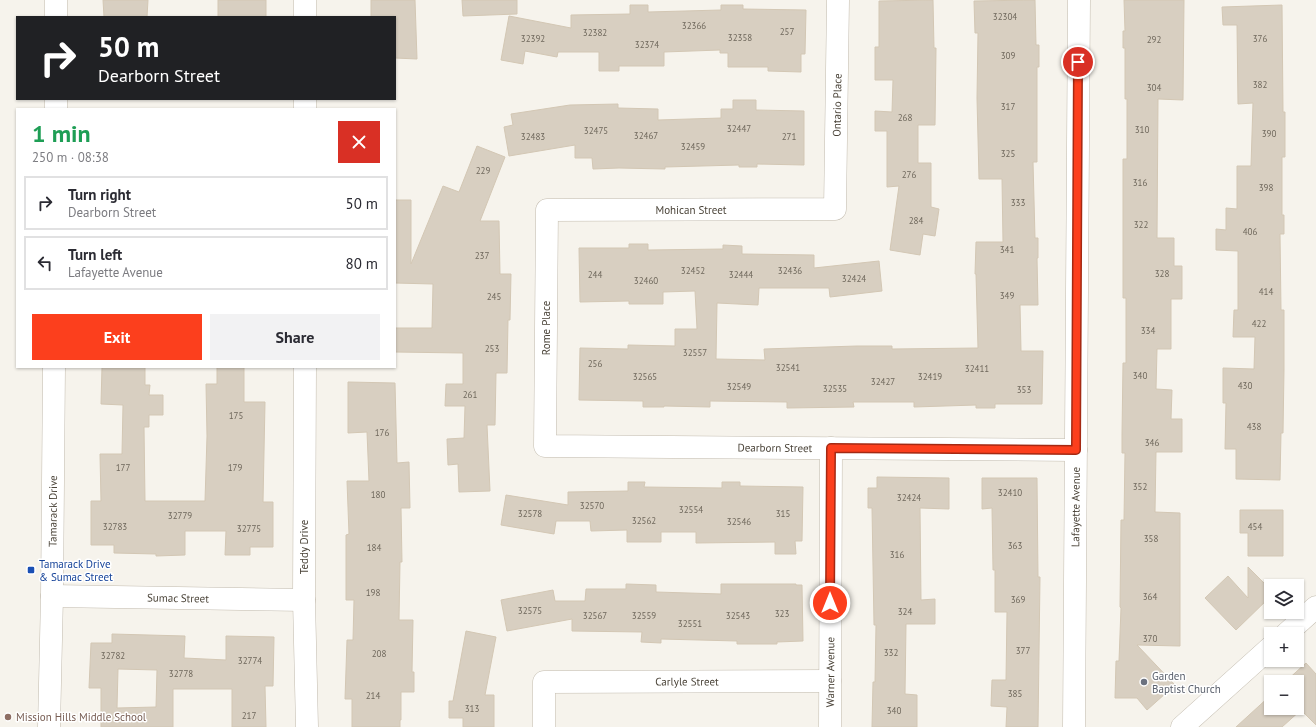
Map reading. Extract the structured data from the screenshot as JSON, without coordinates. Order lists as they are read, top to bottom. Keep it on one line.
{"streets":{"street":["Ontario Place","Mohican Street","Rome Place","Dearborn Street","Lafayette Avenue","Tamarack Drive","Teddy Drive","Sumac Street","Warner Avenue","Carlyle Street"]},"crossings":[["Ontario Place","Mohican Street"],["Mohican Street","Rome Place"],["Rome Place","Dearborn Street"],["Dearborn Street","Lafayette Avenue"],["Dearborn Street","Warner Avenue"],["Tamarack Drive","Sumac Street"],["Teddy Drive","Sumac Street"],["Warner Avenue","Carlyle Street"]],"places":{"transit":["Tamarack Drive & Sumac Street"],"other":["Garden Baptist Church","Mission Hills Middle School"]},"house_numbers":["32304","32366","257","32382","32358","32392","376","292","32374","309","382","304","317","268","32447","310","32475","390","32467","32483","271","32459","325","229","276","316","398","333","284","322","406","341","237","32452","32436","328","244","32444","32424","32460","414","349","245","422","334","253","32557","256","32541","32411","340","32565","32419","32427","430","32549","32535","353","261","175","438","176","346","177","179","352","32410","180","32424","32570","32554","32578","315","32779","32562","32546","32783","454","32775","358","363","184","316","198","364","369","32575","324","323","32567","32559","32543","32551","370","377","332","208","32782","32774","32778","385","214","313","340","217"],"page":{"turn":["50 m","Dearborn Street"],"heading":["1 min","250 m · 08:38"],"list":[{"name":"Turn right","note":"Dearborn Street","value":"50 m"},{"name":"Turn left","note":"Lafayette Avenue","value":"80 m"}],"buttons":["Exit","Share"],"map_buttons":["+","−"]}}
